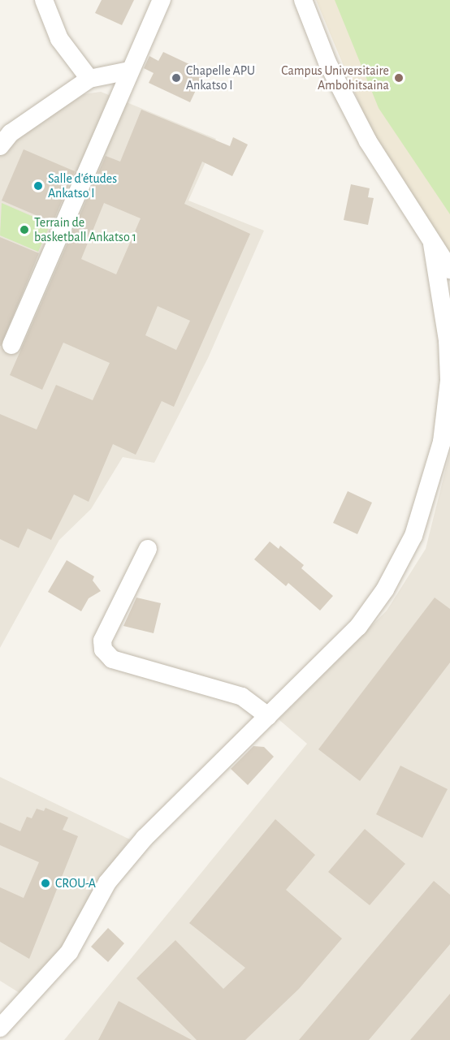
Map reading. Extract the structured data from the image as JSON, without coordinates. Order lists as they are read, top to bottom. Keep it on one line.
{"places":["Chapelle APU Ankatso I","Campus Universitaire Ambohitsaina","Salle d'études Ankatso I","Terrain de basketball Ankatso 1","CROU-A"]}
